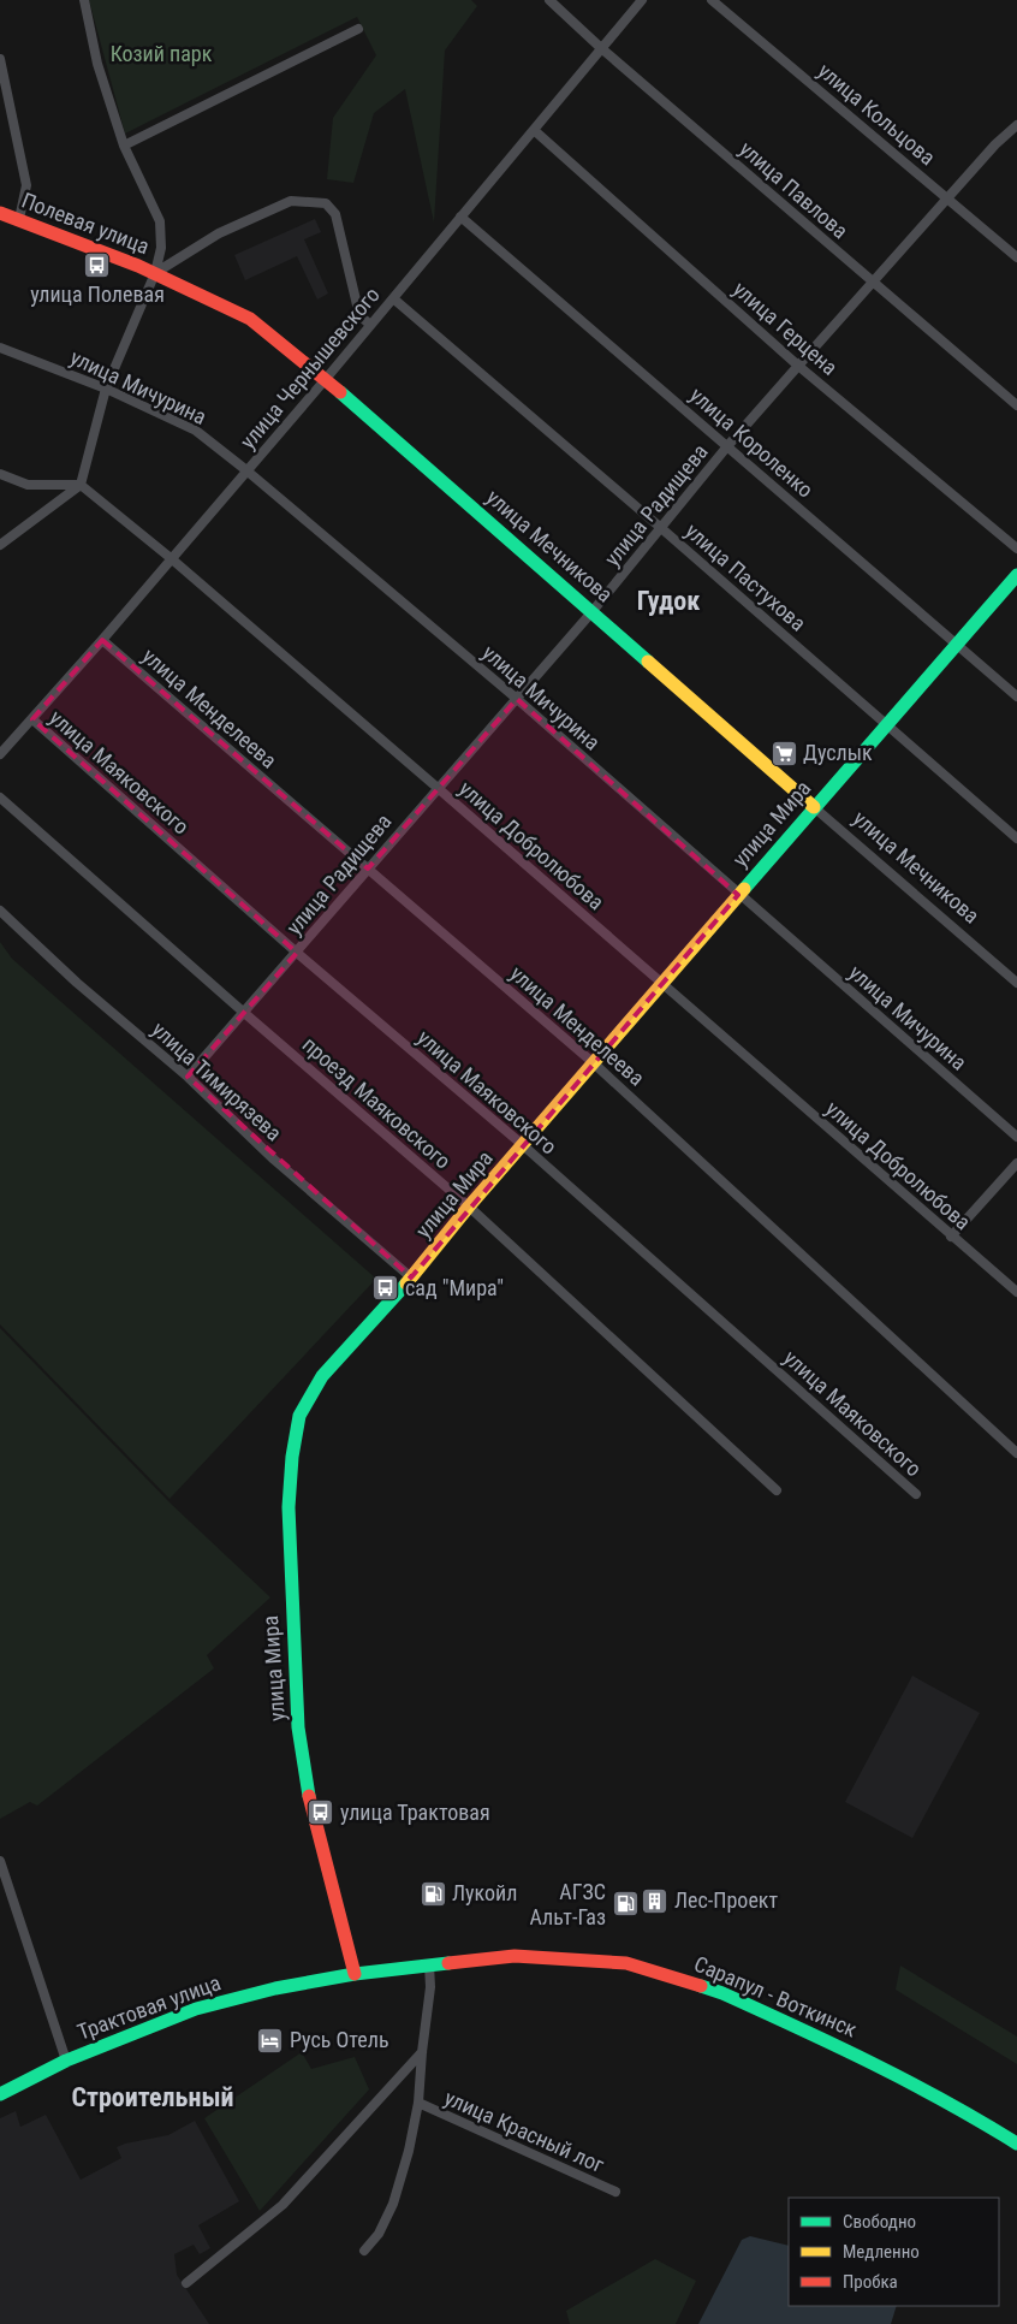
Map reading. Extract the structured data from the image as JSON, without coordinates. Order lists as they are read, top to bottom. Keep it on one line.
{"streets":{"main road":["Полевая улица","улица Мечникова","улица Мира","Сарапул - Воткинск","Трактовая улица"],"street":["улица Кольцова","улица Павлова","улица Герцена","улица Чернышевского","улица Мичурина","улица Короленко","улица Радищева","улица Пастухова","улица Менделеева","улица Маяковского","улица Добролюбова","улица Тимирязева","проезд Маяковского","улица Красный лог"]},"crossings":[["улица Кольцова","улица Радищева"],["улица Павлова","улица Чернышевского"],["улица Павлова","улица Радищева"],["Полевая улица","улица Чернышевского"],["Полевая улица","улица Мечникова"],["улица Герцена","улица Чернышевского"],["улица Герцена","улица Радищева"],["улица Чернышевского","улица Мичурина"],["улица Чернышевского","улица Короленко"],["улица Чернышевского","улица Мечникова"],["улица Чернышевского","улица Пастухова"],["улица Чернышевского","улица Менделеева"],["улица Чернышевского","улица Маяковского"],["улица Чернышевского","улица Добролюбова"],["улица Мичурина","улица Радищева"],["улица Мичурина","улица Мира"],["улица Короленко","улица Радищева"],["улица Короленко","улица Мира"],["улица Радищева","улица Мечникова"],["улица Радищева","улица Пастухова"],["улица Радищева","улица Менделеева"],["улица Радищева","улица Маяковского"],["улица Радищева","улица Добролюбова"],["улица Радищева","улица Тимирязева"],["улица Радищева","проезд Маяковского"],["улица Мечникова","улица Мира"],["улица Пастухова","улица Мира"],["улица Менделеева","улица Мира"],["улица Маяковского","улица Мира"],["улица Мира","улица Добролюбова"],["улица Мира","улица Тимирязева"],["улица Мира","проезд Маяковского"],["улица Мира","Сарапул - Воткинск"],["улица Мира","Трактовая улица"],["Сарапул - Воткинск","Трактовая улица"],["Сарапул - Воткинск","улица Красный лог"]],"districts":["Гудок","Строительный"],"parks":["Козий парк"],"places":{"bus stop":["улица Полевая","сад \"Мира\"","улица Трактовая"],"supermarket":["Дуслык"],"fuel station":["Лукойл","АГЗС Альт-Газ"],"building":["Лес-Проект"],"hotel":["Русь Отель"]},"legend":["Свободно","Медленно","Пробка"]}
